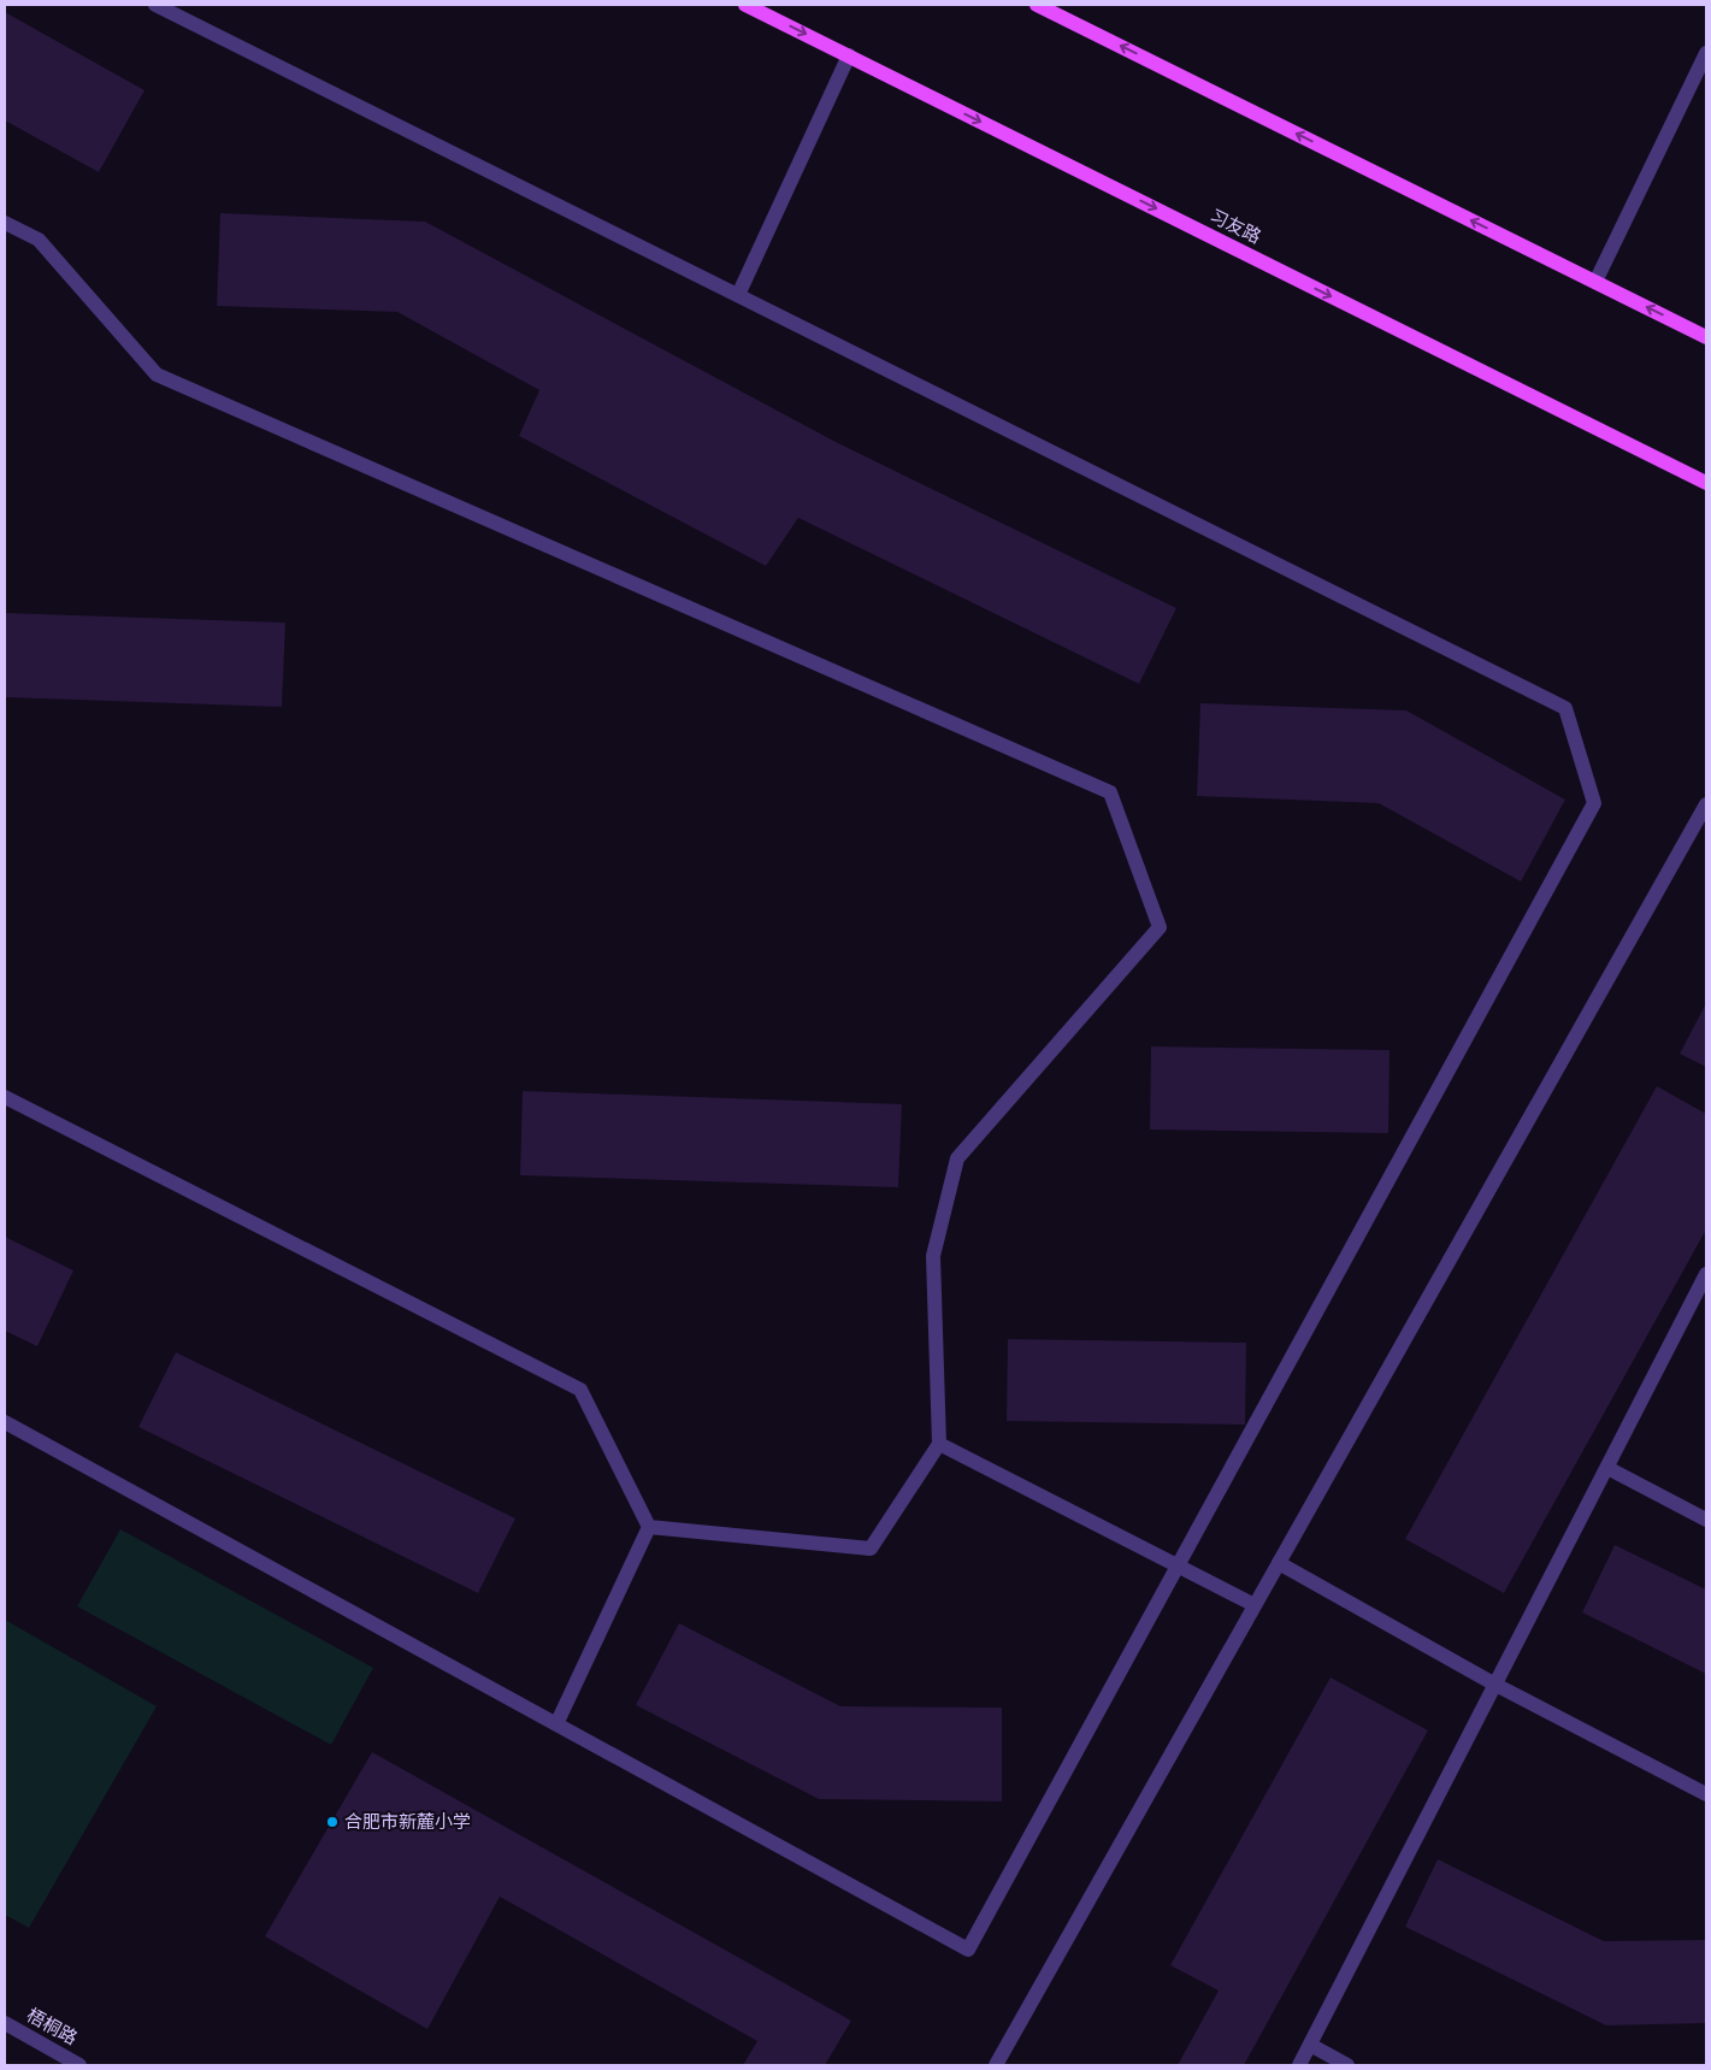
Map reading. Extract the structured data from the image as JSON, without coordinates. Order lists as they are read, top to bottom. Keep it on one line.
{"streets":{"main road":["习友路"],"street":["梧桐路"]},"places":["合肥市新麓小学"]}
